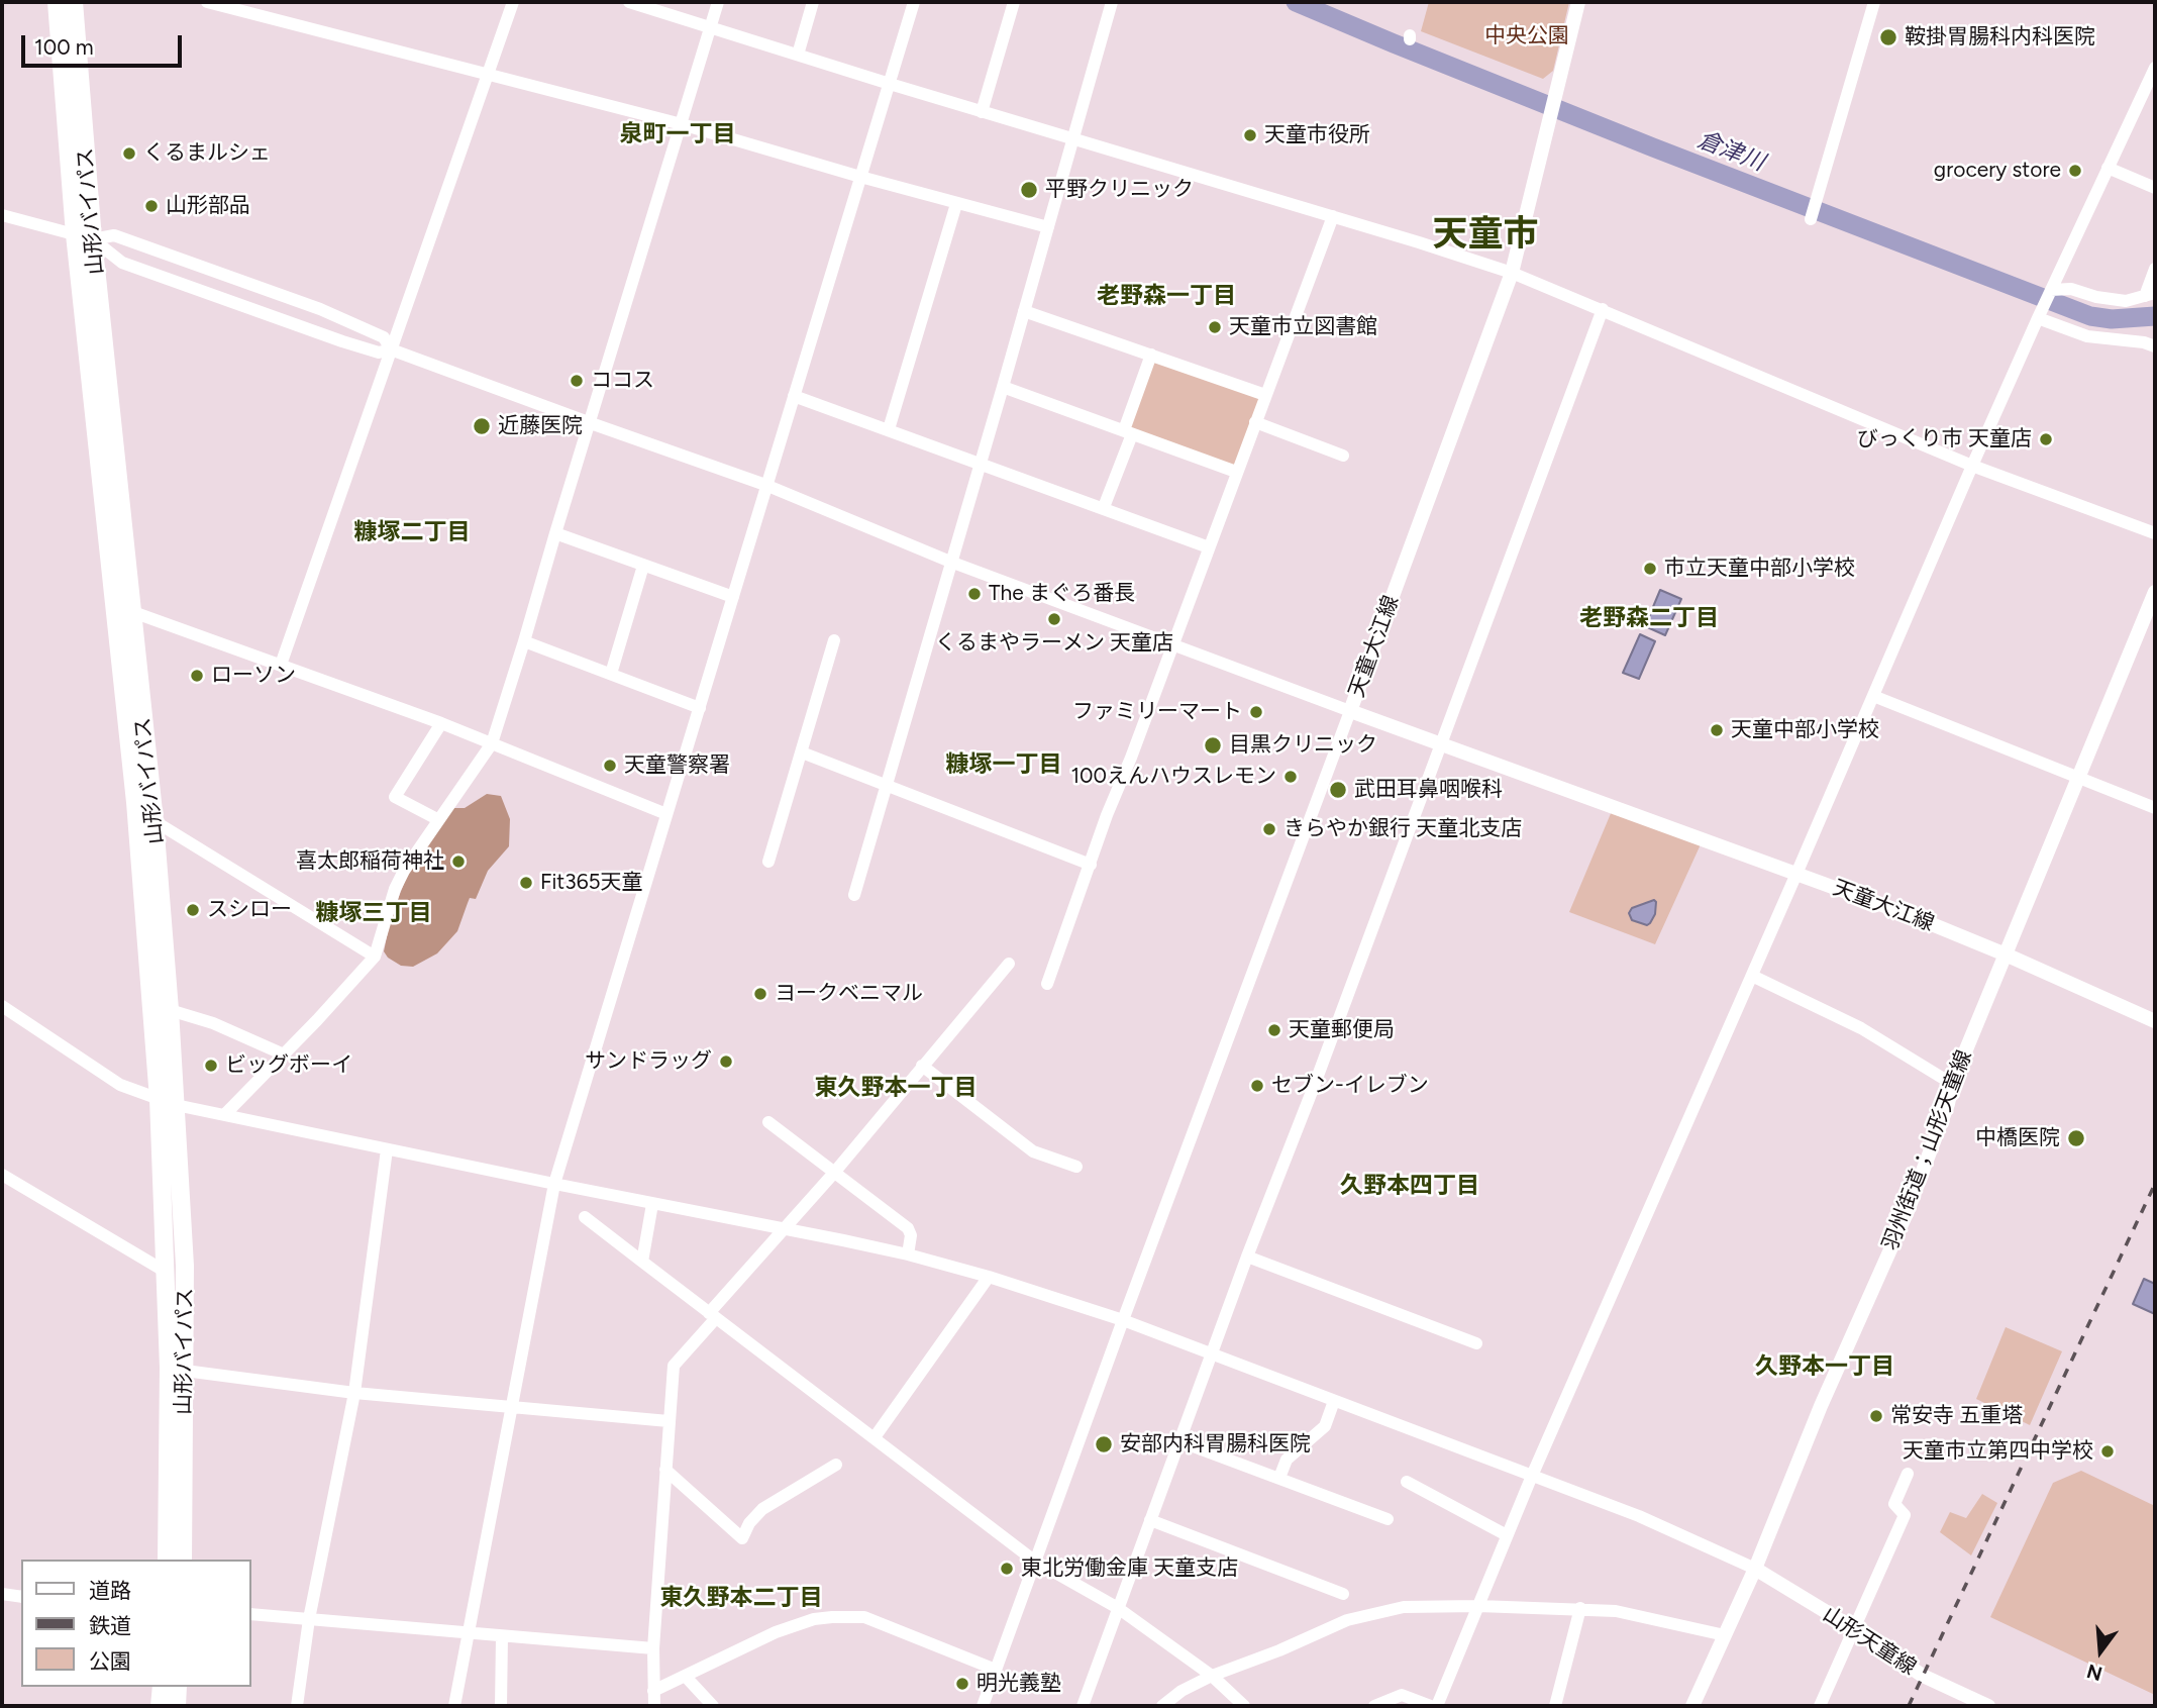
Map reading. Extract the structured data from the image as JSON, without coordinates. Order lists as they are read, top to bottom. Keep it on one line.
{"streets":{"highway":["山形バイパス"],"main road":["天童大江線","羽州街道；山形天童線","山形天童線"]},"crossings":[["天童大江線","羽州街道；山形天童線"],["羽州街道；山形天童線","山形天童線"]],"districts":["泉町一丁目","天童市","老野森一丁目","糠塚二丁目","老野森二丁目","糠塚一丁目","糠塚三丁目","東久野本一丁目","久野本四丁目","久野本一丁目","東久野本二丁目"],"water":["倉津川"],"parks":["中央公園"],"places":["鞍掛胃腸科内科医院","天童市役所","くるまルシェ","grocery store","平野クリニック","山形部品","天童市立図書館","ココス","近藤医院","びっくり市 天童店","市立天童中部小学校","The まぐろ番長","くるまやラーメン 天童店","ローソン","ファミリーマート","天童中部小学校","目黒クリニック","天童警察署","100えんハウスレモン","武田耳鼻咽喉科","きらやか銀行 天童北支店","喜太郎稲荷神社","Fit365天童","スシロー","ヨークベニマル","天童郵便局","サンドラッグ","ビッグボーイ","セブン-イレブン","中橋医院","常安寺 五重塔","安部内科胃腸科医院","天童市立第四中学校","東北労働金庫 天童支店","明光義塾"],"legend":["道路","鉄道","公園"],"scale_bar":"100 m","north":"bottom"}
